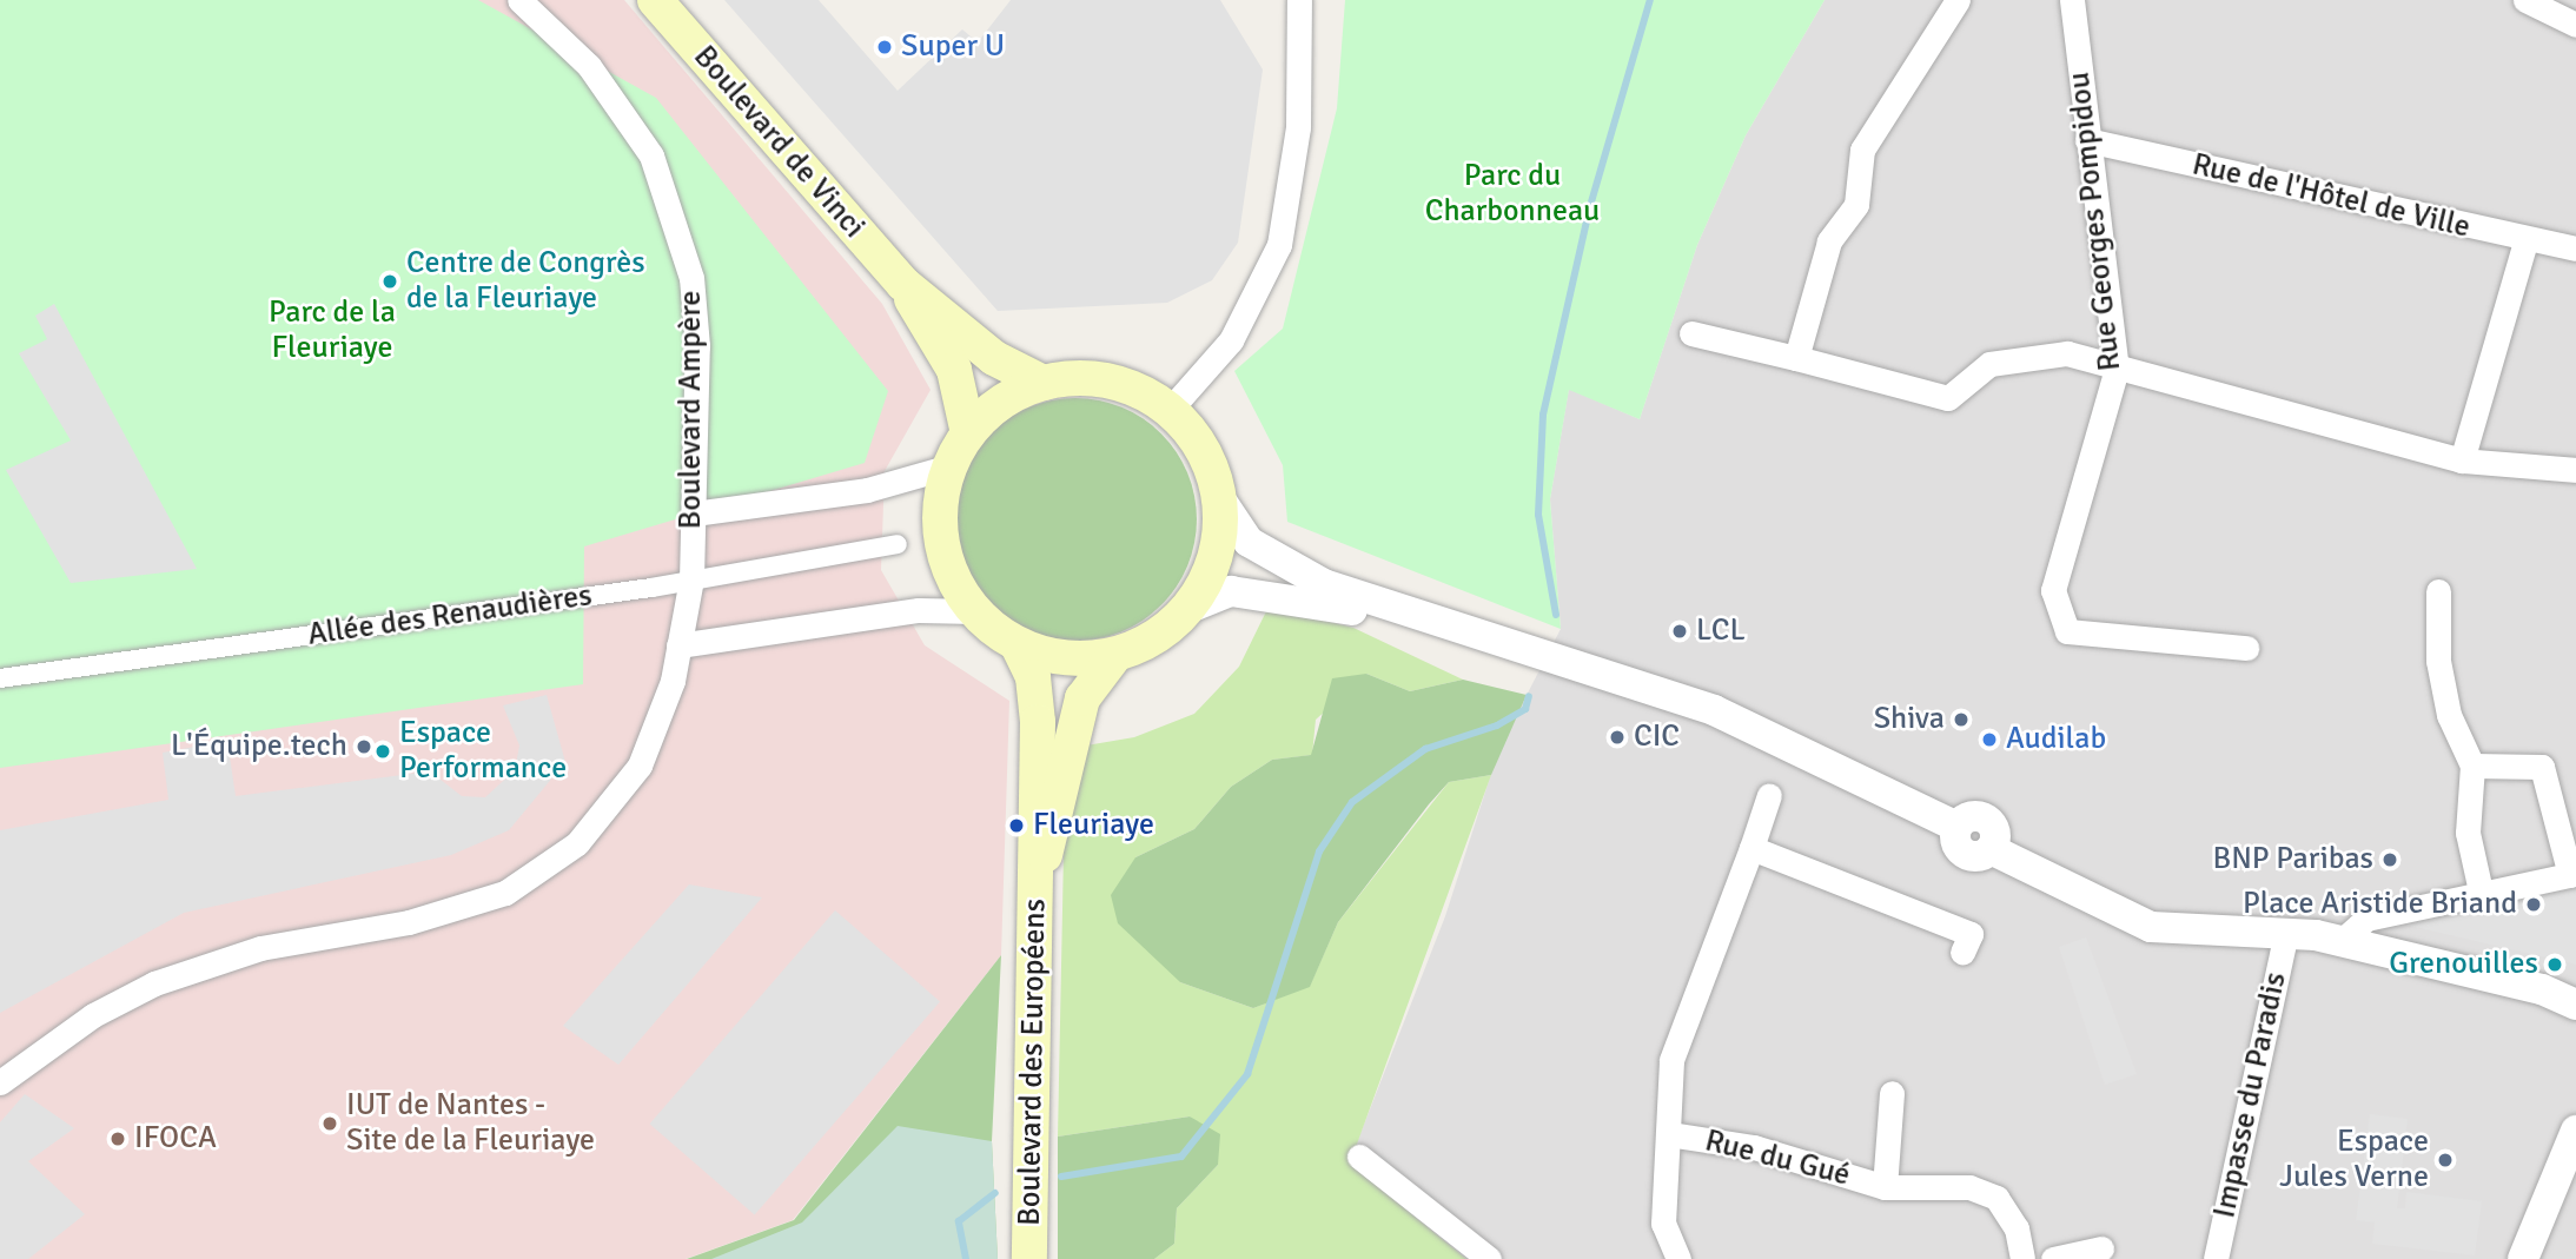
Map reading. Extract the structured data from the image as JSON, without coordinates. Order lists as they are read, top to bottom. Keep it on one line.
{"streets":{"main road":["Boulevard de Vinci","Boulevard des Européens"],"street":["Rue de l'Hôtel de Ville","Rue Georges Pompidou","Boulevard Ampère","Allée des Renaudières","Impasse du Paradis","Rue du Gué"]},"crossings":[["Boulevard de Vinci","Boulevard des Européens"],["Rue de l'Hôtel de Ville","Rue Georges Pompidou"],["Boulevard Ampère","Allée des Renaudières"]],"parks":["Parc du Charbonneau","Parc de la Fleuriaye"],"places":["Super U","Centre de Congrès de la Fleuriaye","LCL","Shiva","CIC","Audilab","L'Équipe.tech","Espace Performance","Fleuriaye","BNP Paribas","Place Aristide Briand","Grenouilles","IUT de Nantes - Site de la Fleuriaye","IFOCA","Espace Jules Verne"]}
